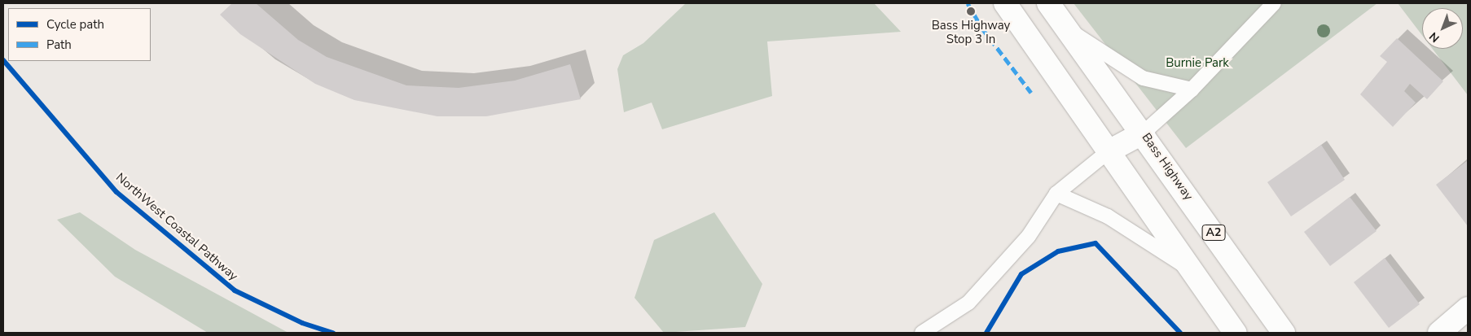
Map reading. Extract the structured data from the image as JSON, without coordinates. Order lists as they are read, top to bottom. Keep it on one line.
{"streets":{"main road":["Bass Highway","A2"],"cycle path":["NorthWest Coastal Pathway"]},"parks":["Burnie Park"],"places":["Bass Highway Stop 3 In"],"legend":["Cycle path","Path"],"north":"bottom left"}
